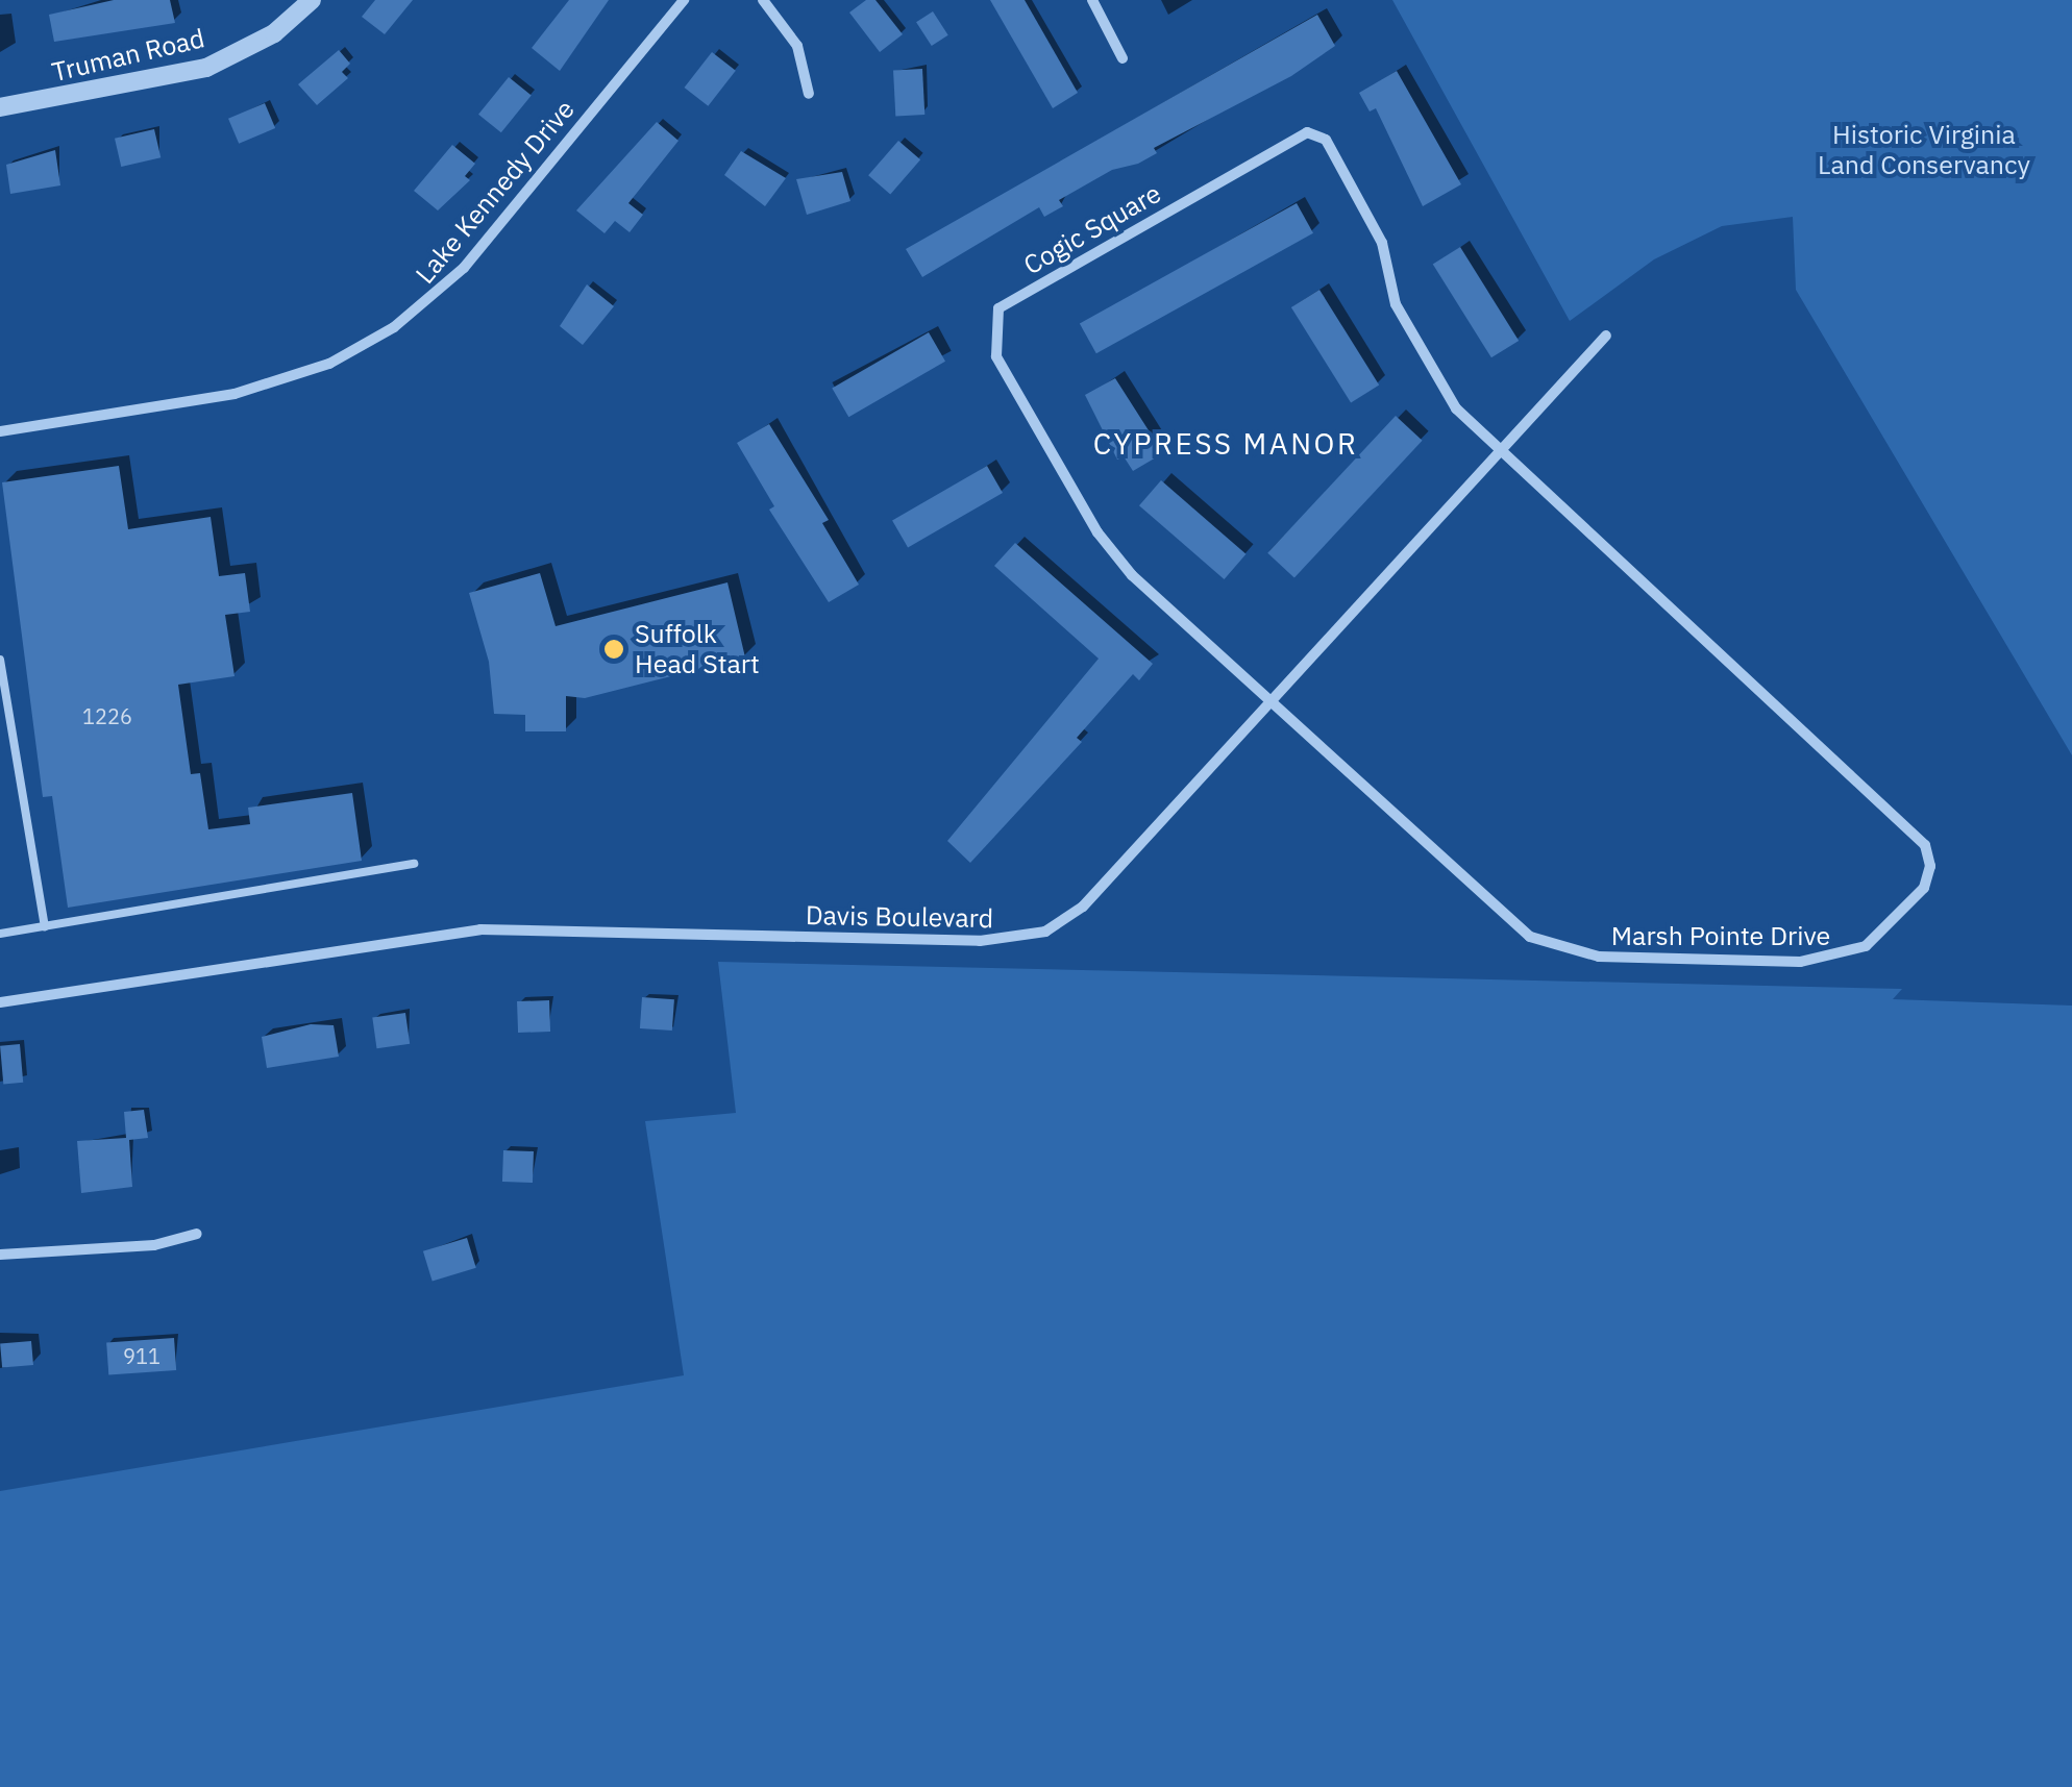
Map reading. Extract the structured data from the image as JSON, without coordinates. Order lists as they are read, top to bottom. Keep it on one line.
{"streets":{"street":["Truman Road","Lake Kennedy Drive","Cogic Square","Davis Boulevard","Marsh Pointe Drive"]},"crossings":[["Cogic Square","Davis Boulevard"],["Cogic Square","Marsh Pointe Drive"],["Davis Boulevard","Marsh Pointe Drive"]],"districts":["CYPRESS MANOR"],"parks":["Historic Virginia Land Conservancy"],"places":["Suffolk Head Start"],"house_numbers":["1226","911"]}
